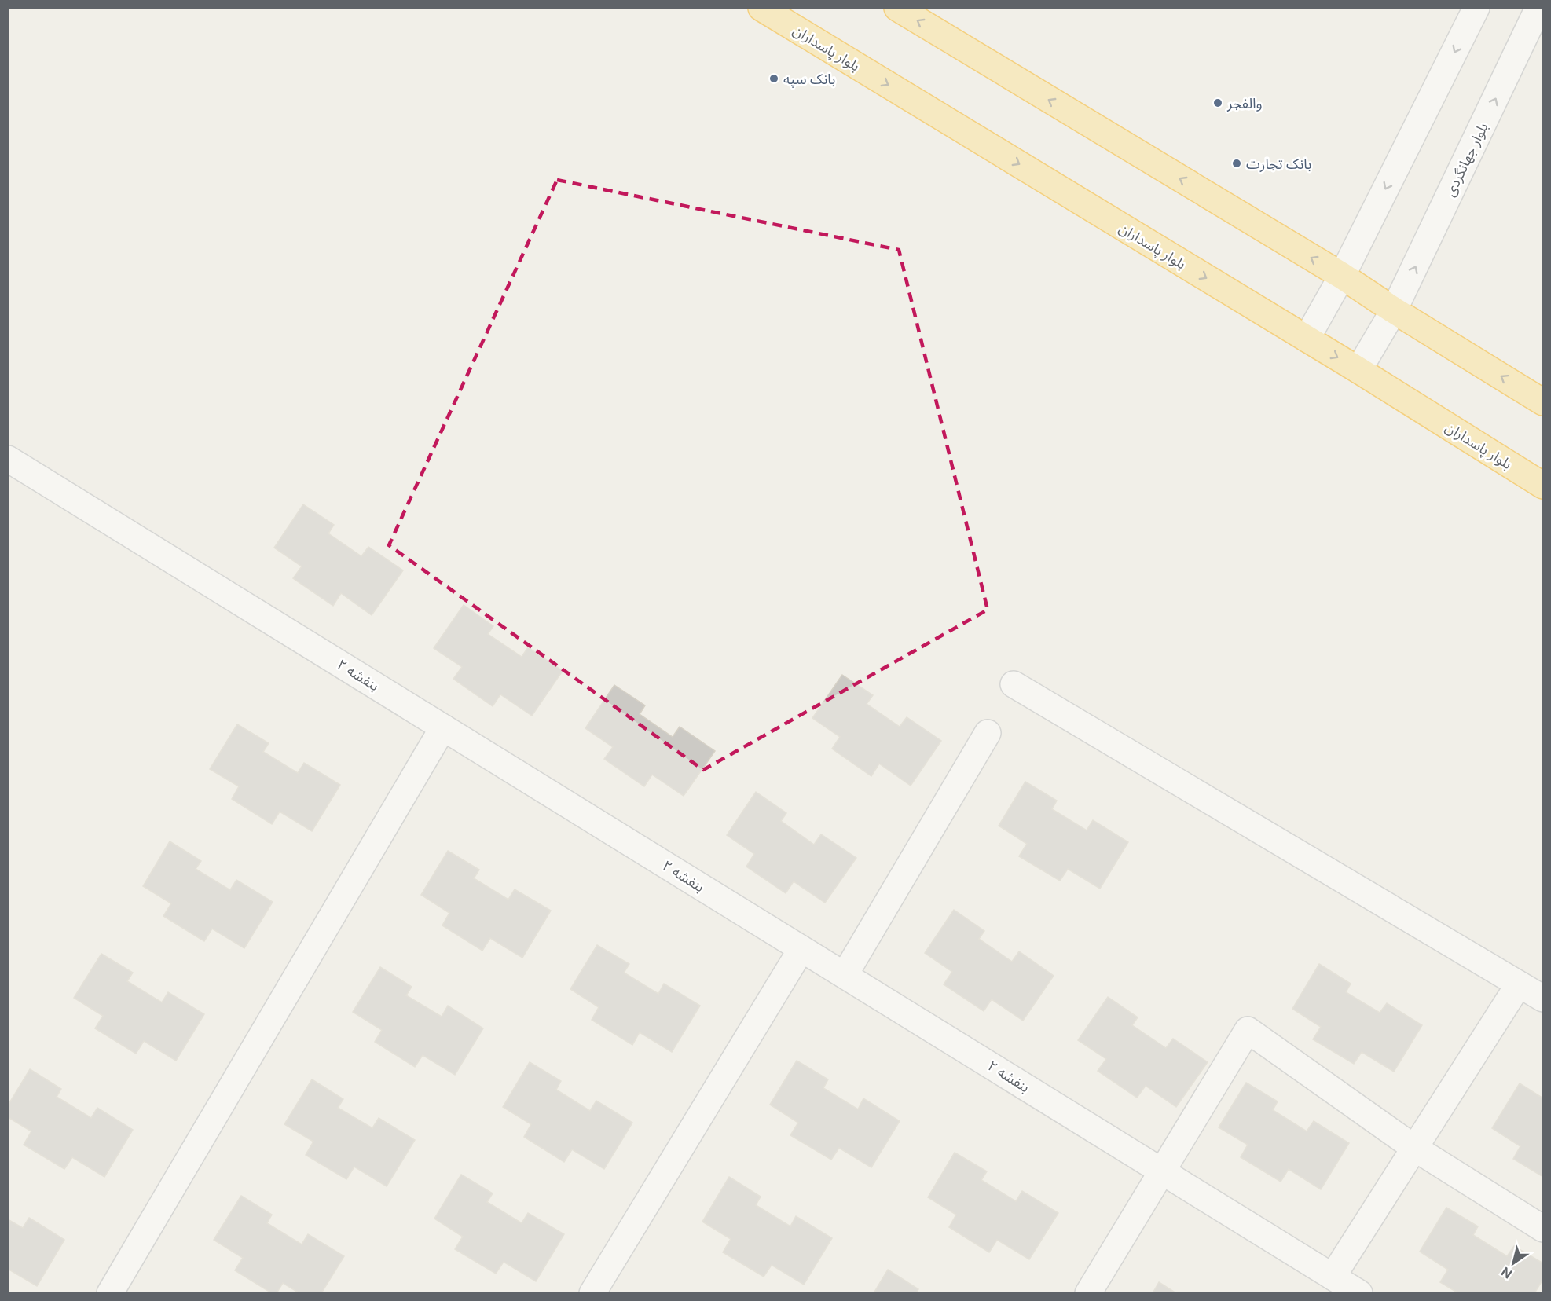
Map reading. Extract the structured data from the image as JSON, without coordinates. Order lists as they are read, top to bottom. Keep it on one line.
{"streets":{"highway":["بلوار پاسداران"],"street":["بلوار جهانگردی","بنفشه ۲"]},"crossings":[["بلوار پاسداران","بلوار جهانگردی"]],"places":["بانک سپه","والفجر","بانک تجارت"],"north":"bottom left"}
